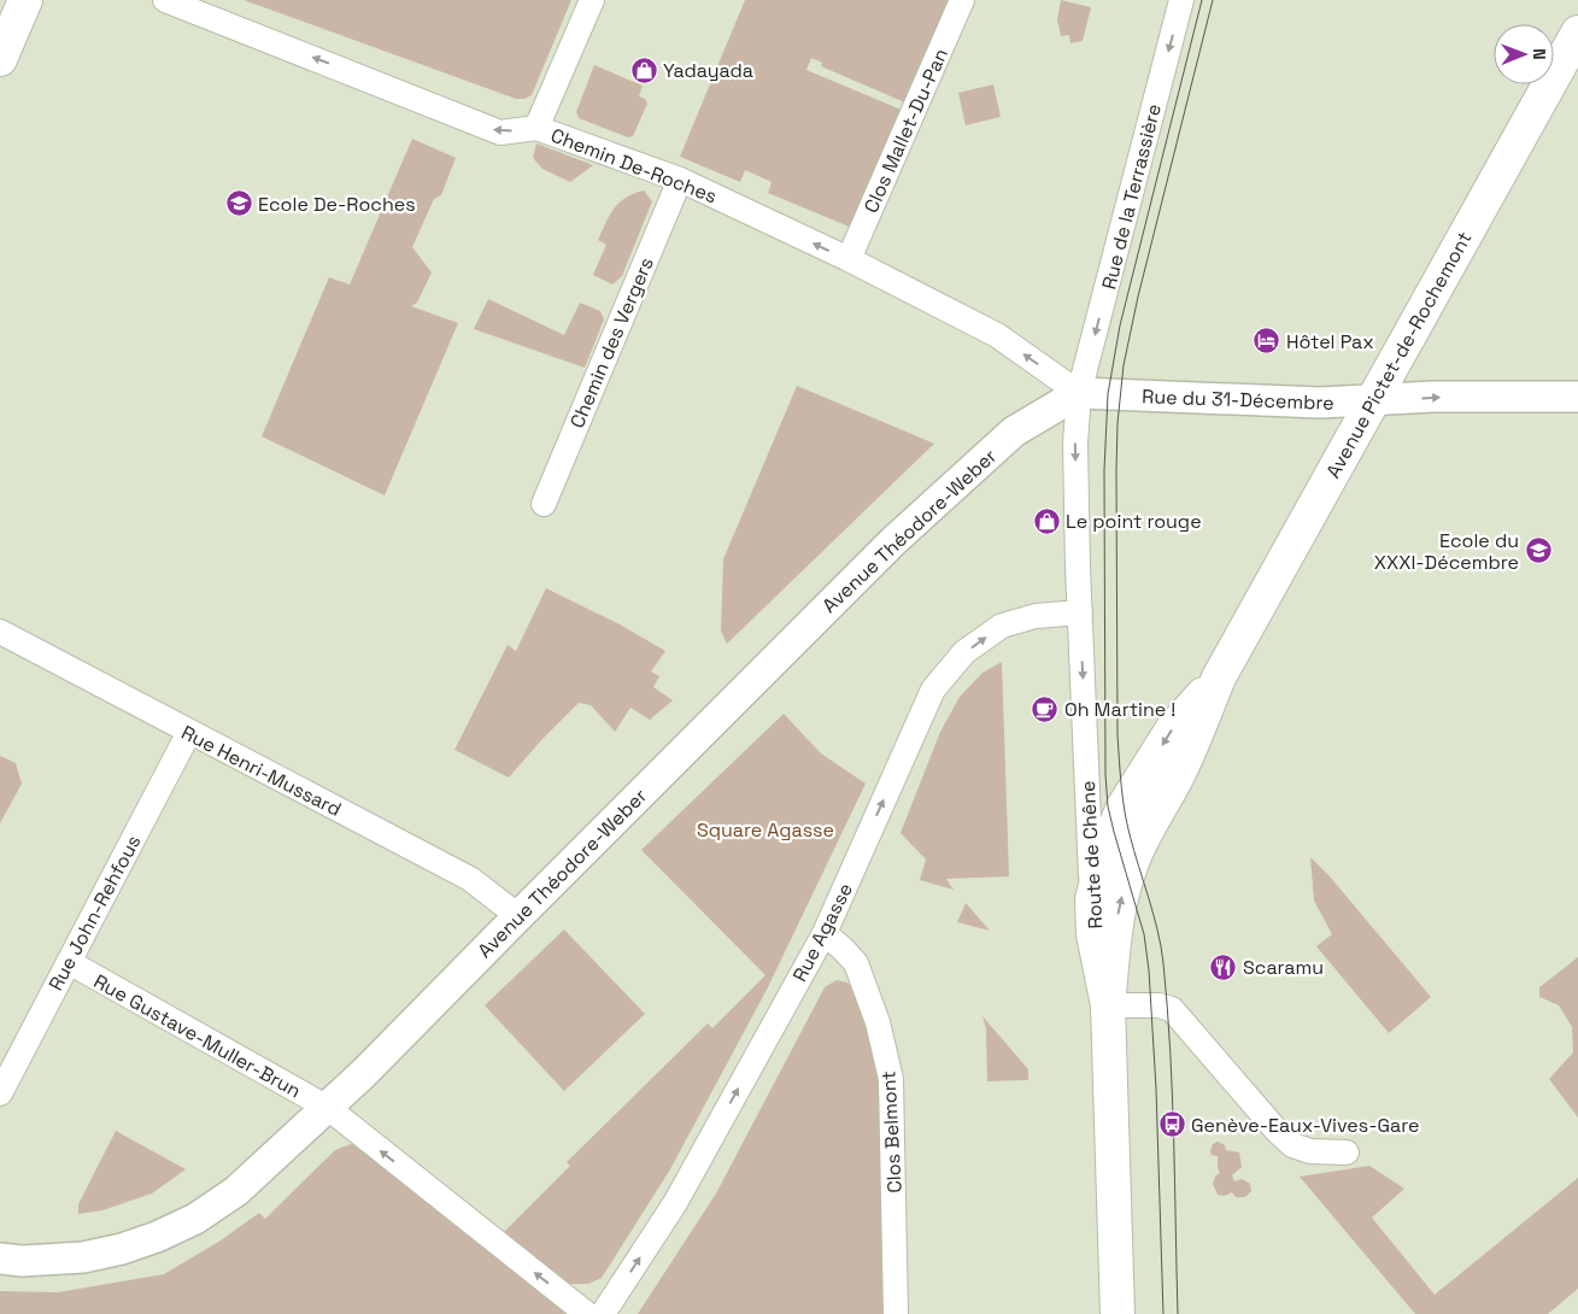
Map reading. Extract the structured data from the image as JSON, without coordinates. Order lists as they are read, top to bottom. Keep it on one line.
{"streets":{"main road":["Avenue Pictet-de-Rochemont","Route de Chêne"],"street":["Clos Mallet-Du-Pan","Chemin De-Roches","Rue de la Terrassière","Chemin des Vergers","Rue du 31-Décembre","Avenue Théodore-Weber","Rue Henri-Mussard","Rue John-Rehfous","Rue Agasse","Rue Gustave-Muller-Brun","Clos Belmont"]},"crossings":[["Clos Mallet-Du-Pan","Chemin De-Roches"],["Chemin De-Roches","Rue de la Terrassière"],["Chemin De-Roches","Chemin des Vergers"],["Chemin De-Roches","Rue du 31-Décembre"],["Chemin De-Roches","Avenue Théodore-Weber"],["Chemin De-Roches","Route de Chêne"],["Rue de la Terrassière","Rue du 31-Décembre"],["Rue de la Terrassière","Avenue Théodore-Weber"],["Rue de la Terrassière","Route de Chêne"],["Avenue Pictet-de-Rochemont","Rue du 31-Décembre"],["Avenue Pictet-de-Rochemont","Route de Chêne"],["Rue du 31-Décembre","Avenue Théodore-Weber"],["Rue du 31-Décembre","Route de Chêne"],["Avenue Théodore-Weber","Rue Henri-Mussard"],["Avenue Théodore-Weber","Route de Chêne"],["Avenue Théodore-Weber","Rue Gustave-Muller-Brun"],["Rue Henri-Mussard","Rue John-Rehfous"],["Route de Chêne","Rue Agasse"],["Rue John-Rehfous","Rue Gustave-Muller-Brun"],["Rue Agasse","Clos Belmont"]],"one_way":["Chemin De-Roches","Rue de la Terrassière","Rue du 31-Décembre","Route de Chêne","Rue Agasse","Rue Gustave-Muller-Brun"],"parks":["Square Agasse"],"places":{"shop":["Yadayada","Le point rouge"],"school or university":["Ecole De-Roches","Ecole du XXXI-Décembre"],"hotel":["Hôtel Pax"],"cafe":["Oh Martine !"],"restaurant":["Scaramu"],"bus stop":["Genève-Eaux-Vives-Gare"]},"north":"right"}
